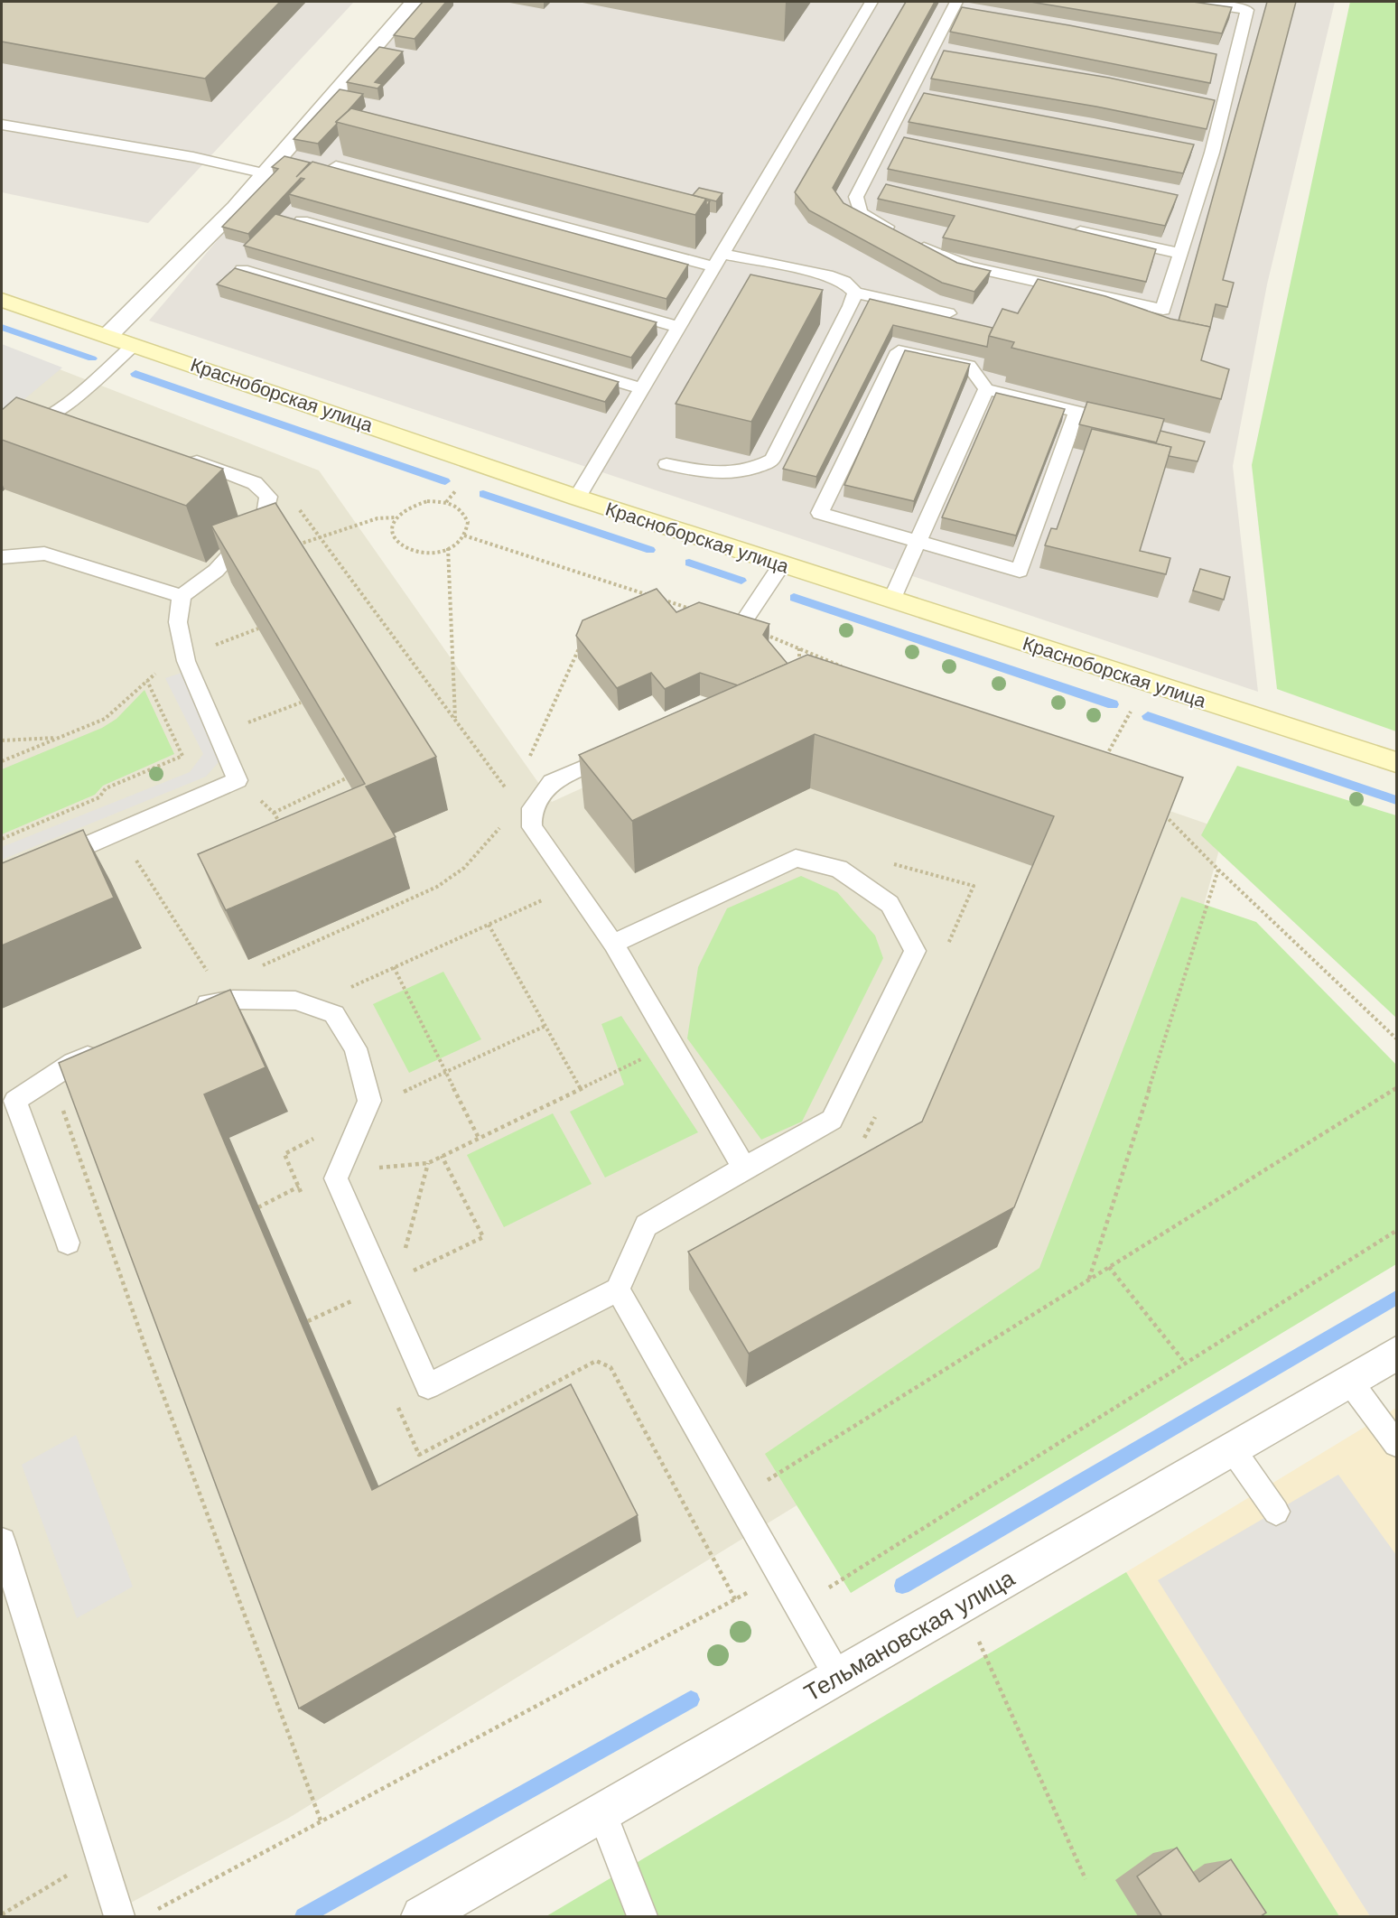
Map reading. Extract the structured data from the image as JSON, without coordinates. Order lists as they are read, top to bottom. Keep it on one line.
{"streets":{"street":["Красноборская улица","Тельмановская улица"]}}
